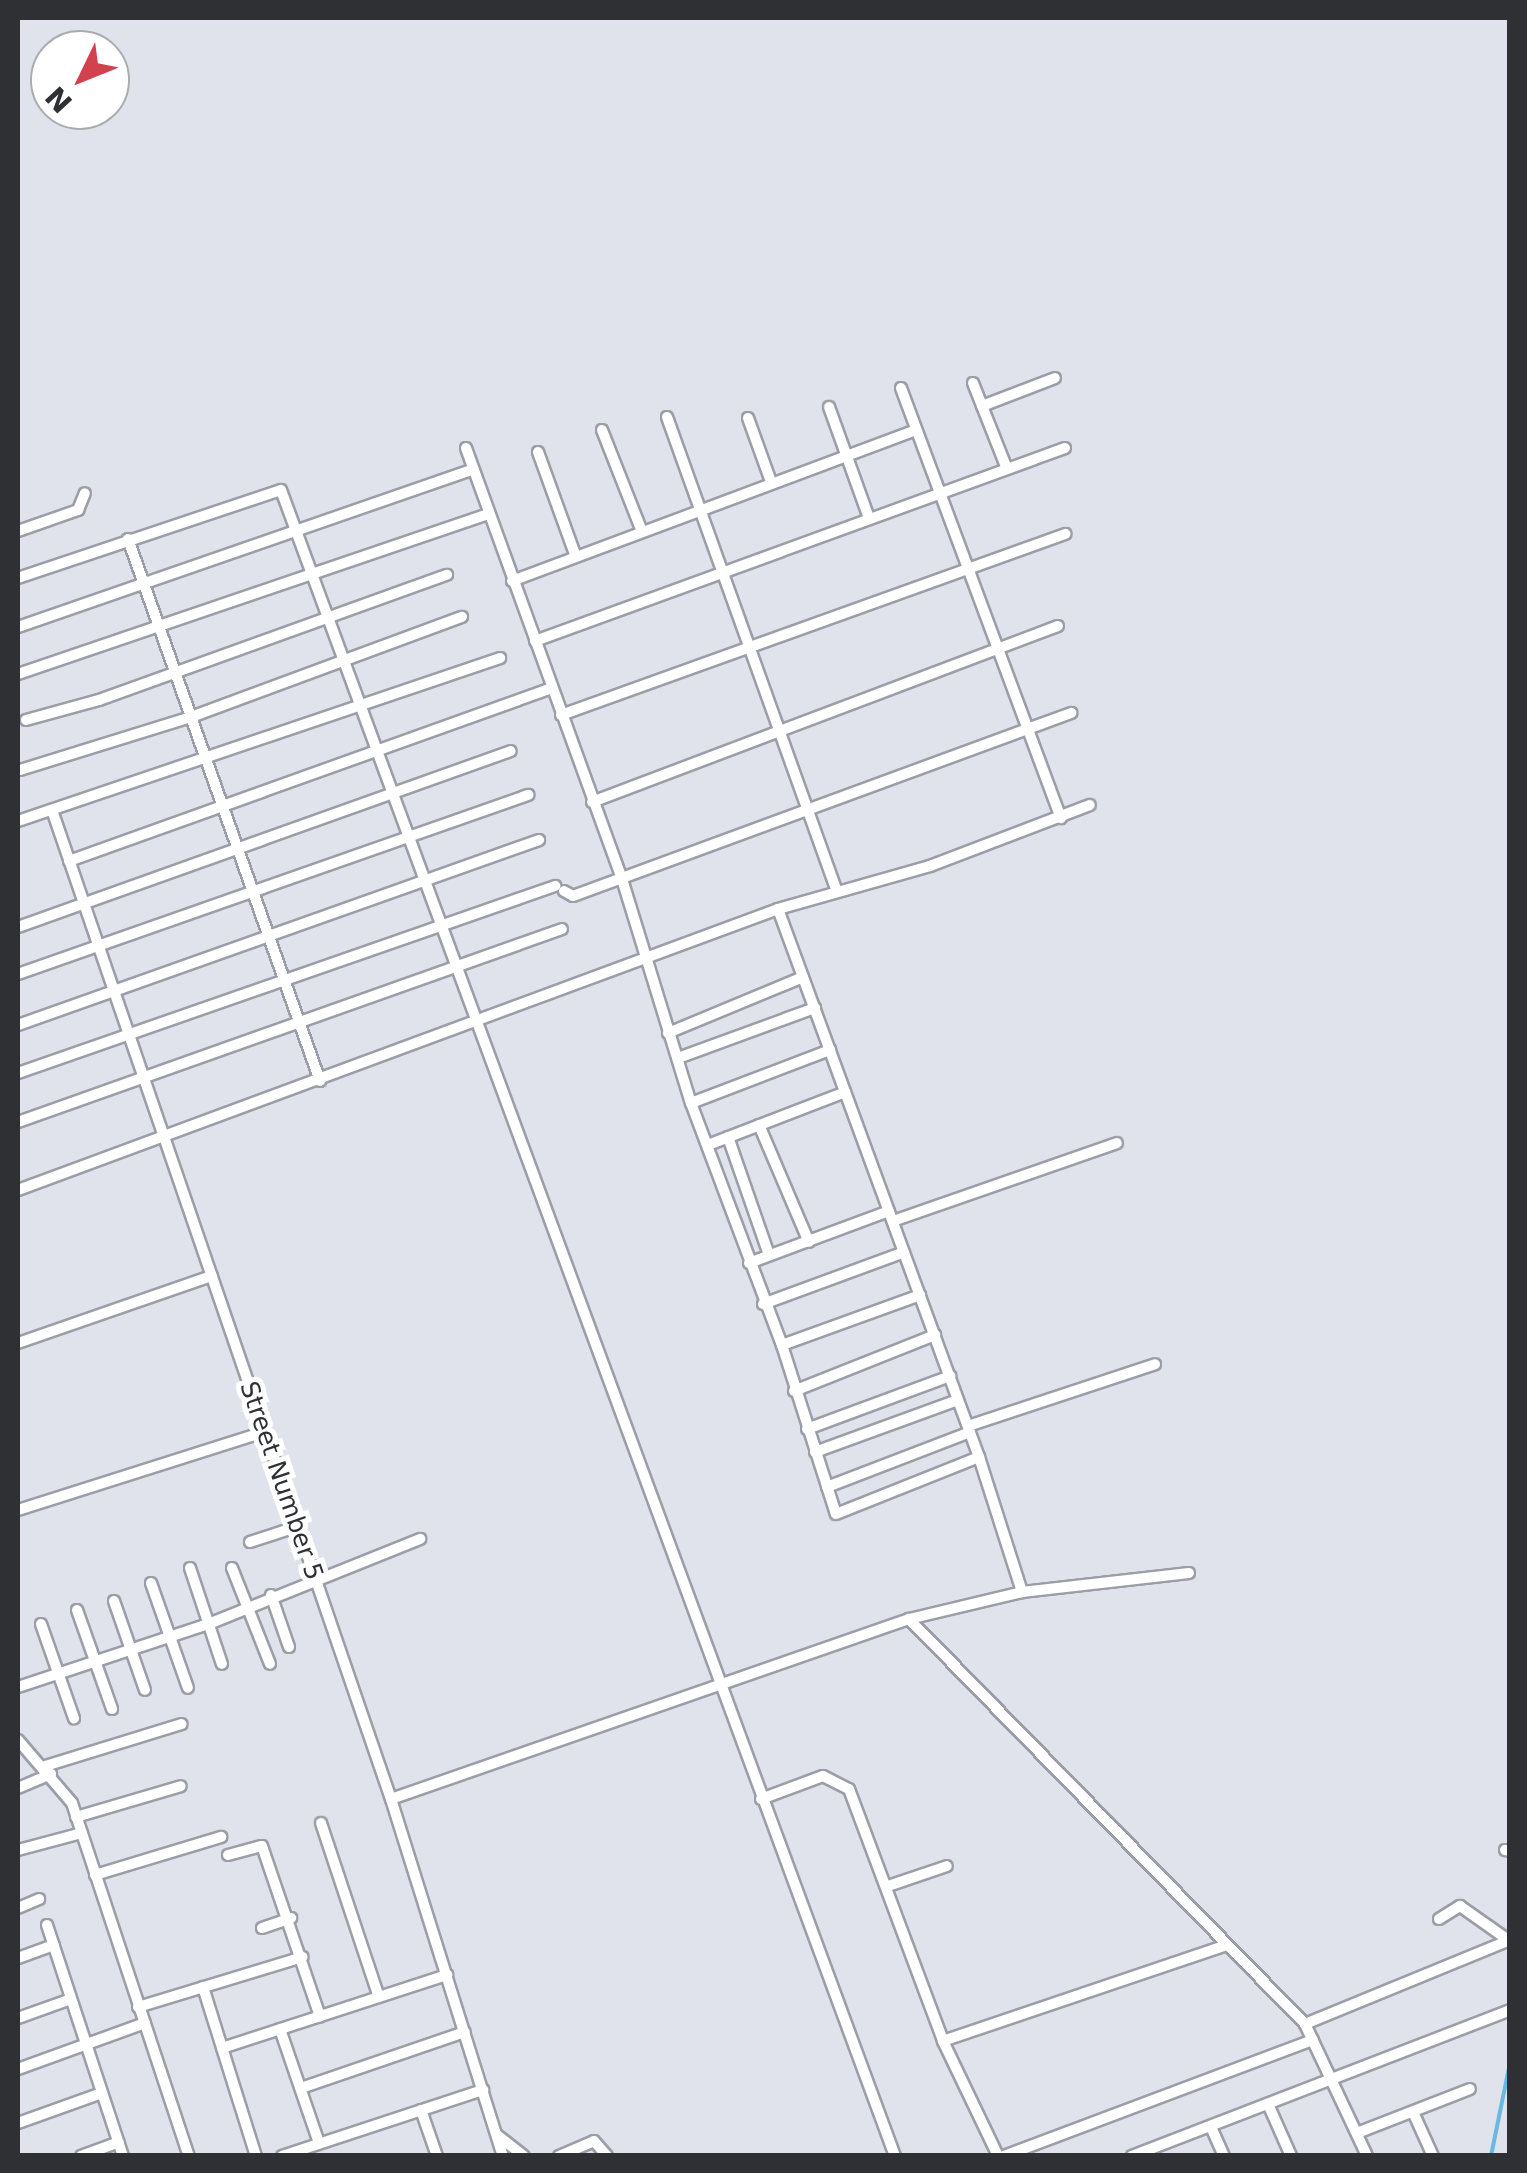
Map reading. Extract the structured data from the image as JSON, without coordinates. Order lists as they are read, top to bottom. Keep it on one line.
{"streets":{"street":["Street Number 5"]},"north":"bottom left"}
